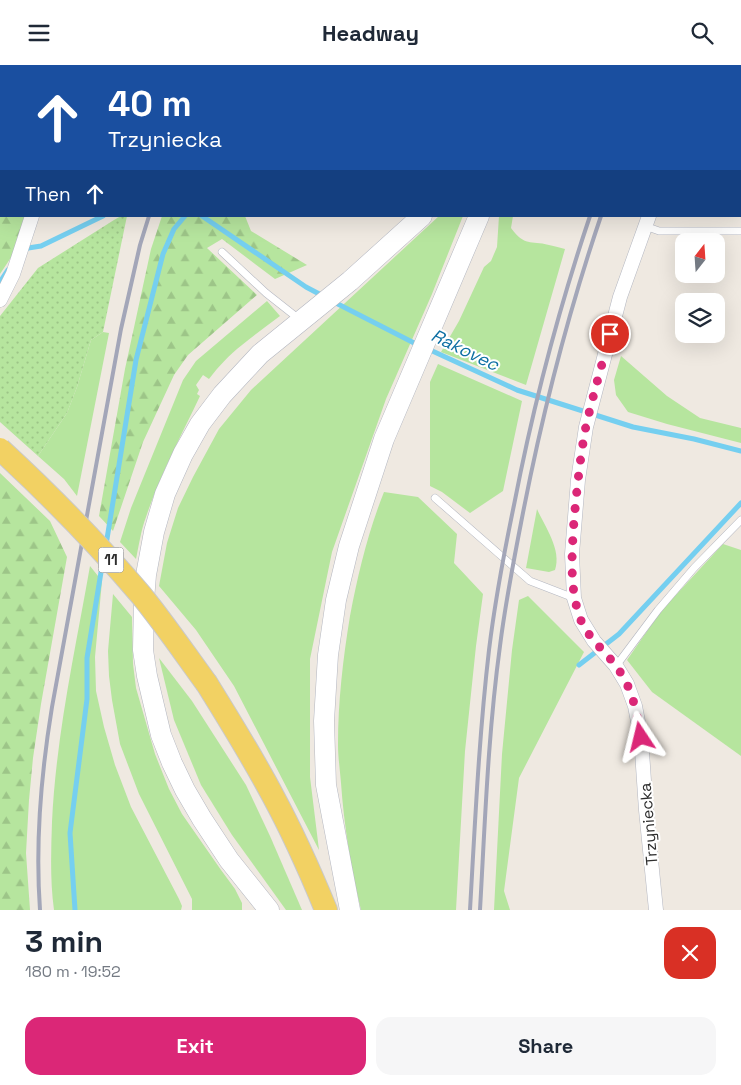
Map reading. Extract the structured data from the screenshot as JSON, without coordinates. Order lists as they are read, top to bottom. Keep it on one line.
{"streets":{"main road":["11"],"street":["Trzyniecka"]},"water":["Rakovec"],"north":"top","page":{"header":"Headway","turn":["40 m","Trzyniecka"],"then":"Then","heading":["3 min","180 m · 19:52"],"buttons":["Exit","Share"]}}
